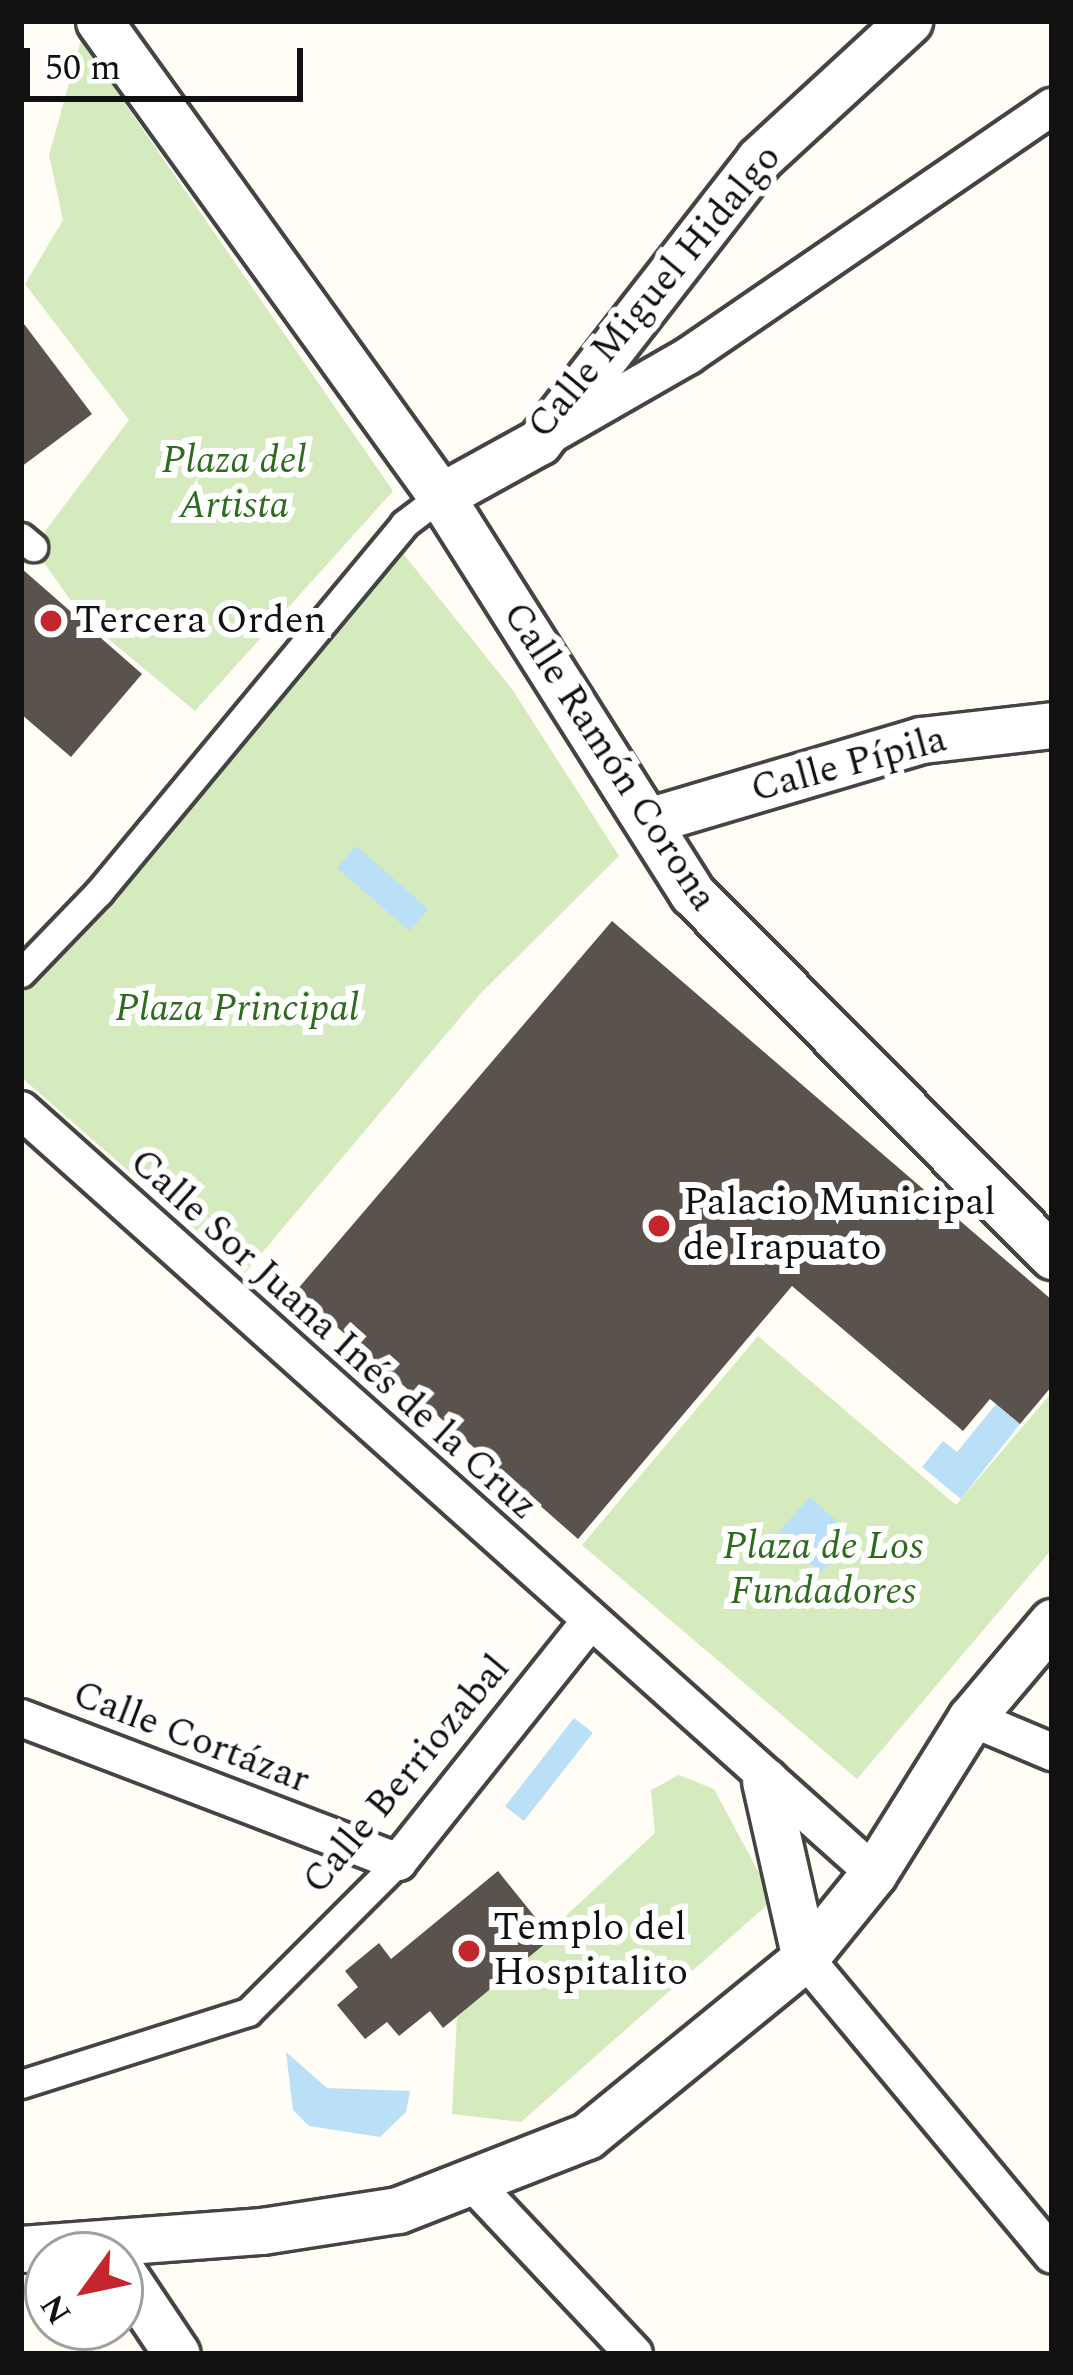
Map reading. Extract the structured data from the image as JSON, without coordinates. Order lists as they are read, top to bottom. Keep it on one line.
{"streets":{"street":["Calle Miguel Hidalgo","Calle Ramón Corona","Calle Pípila","Calle Sor Juana Inés de la Cruz","Calle Cortázar","Calle Berriozabal"]},"crossings":[["Calle Miguel Hidalgo","Calle Ramón Corona"],["Calle Ramón Corona","Calle Pípila"],["Calle Sor Juana Inés de la Cruz","Calle Berriozabal"],["Calle Cortázar","Calle Berriozabal"]],"parks":["Plaza del Artista","Plaza Principal","Plaza de Los Fundadores"],"places":["Tercera Orden","Palacio Municipal de Irapuato","Templo del Hospitalito"],"scale_bar":"50 m","north":"bottom left"}
